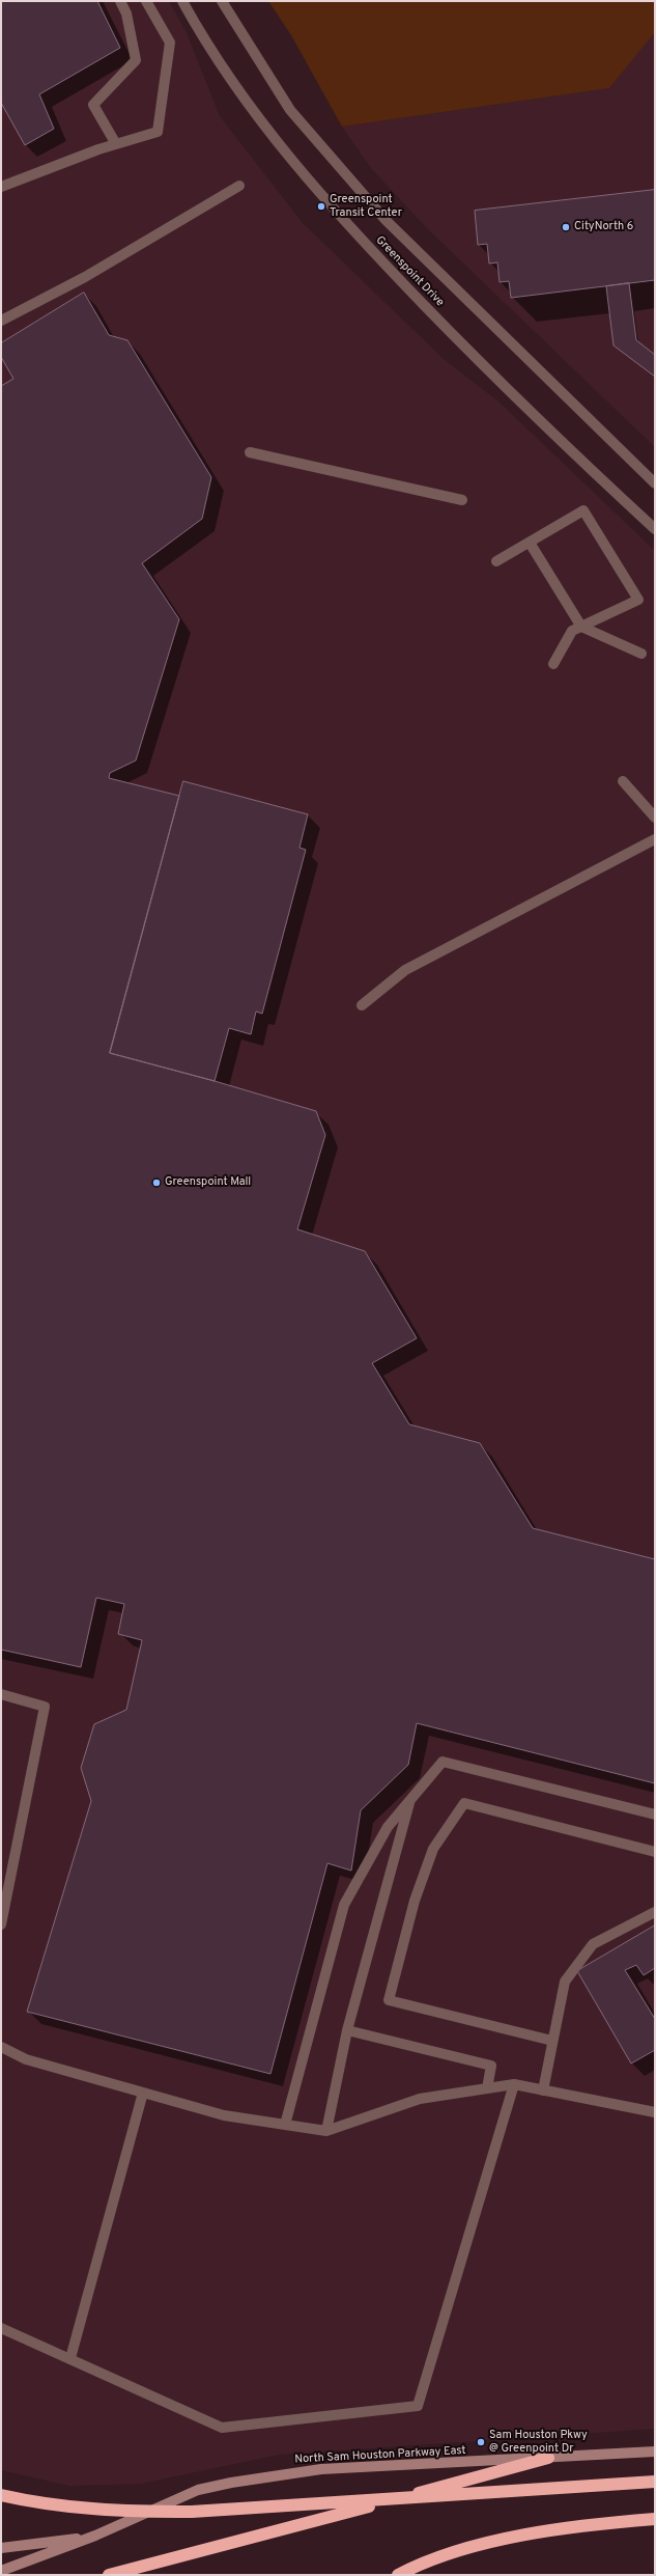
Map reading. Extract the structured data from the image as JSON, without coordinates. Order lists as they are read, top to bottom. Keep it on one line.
{"streets":{"main road":["North Sam Houston Parkway East"],"street":["Greenspoint Drive"]},"places":["Greenspoint Transit Center","CityNorth 6","Greenspoint Mall","Sam Houston Pkwy @ Greenpoint Dr"]}
